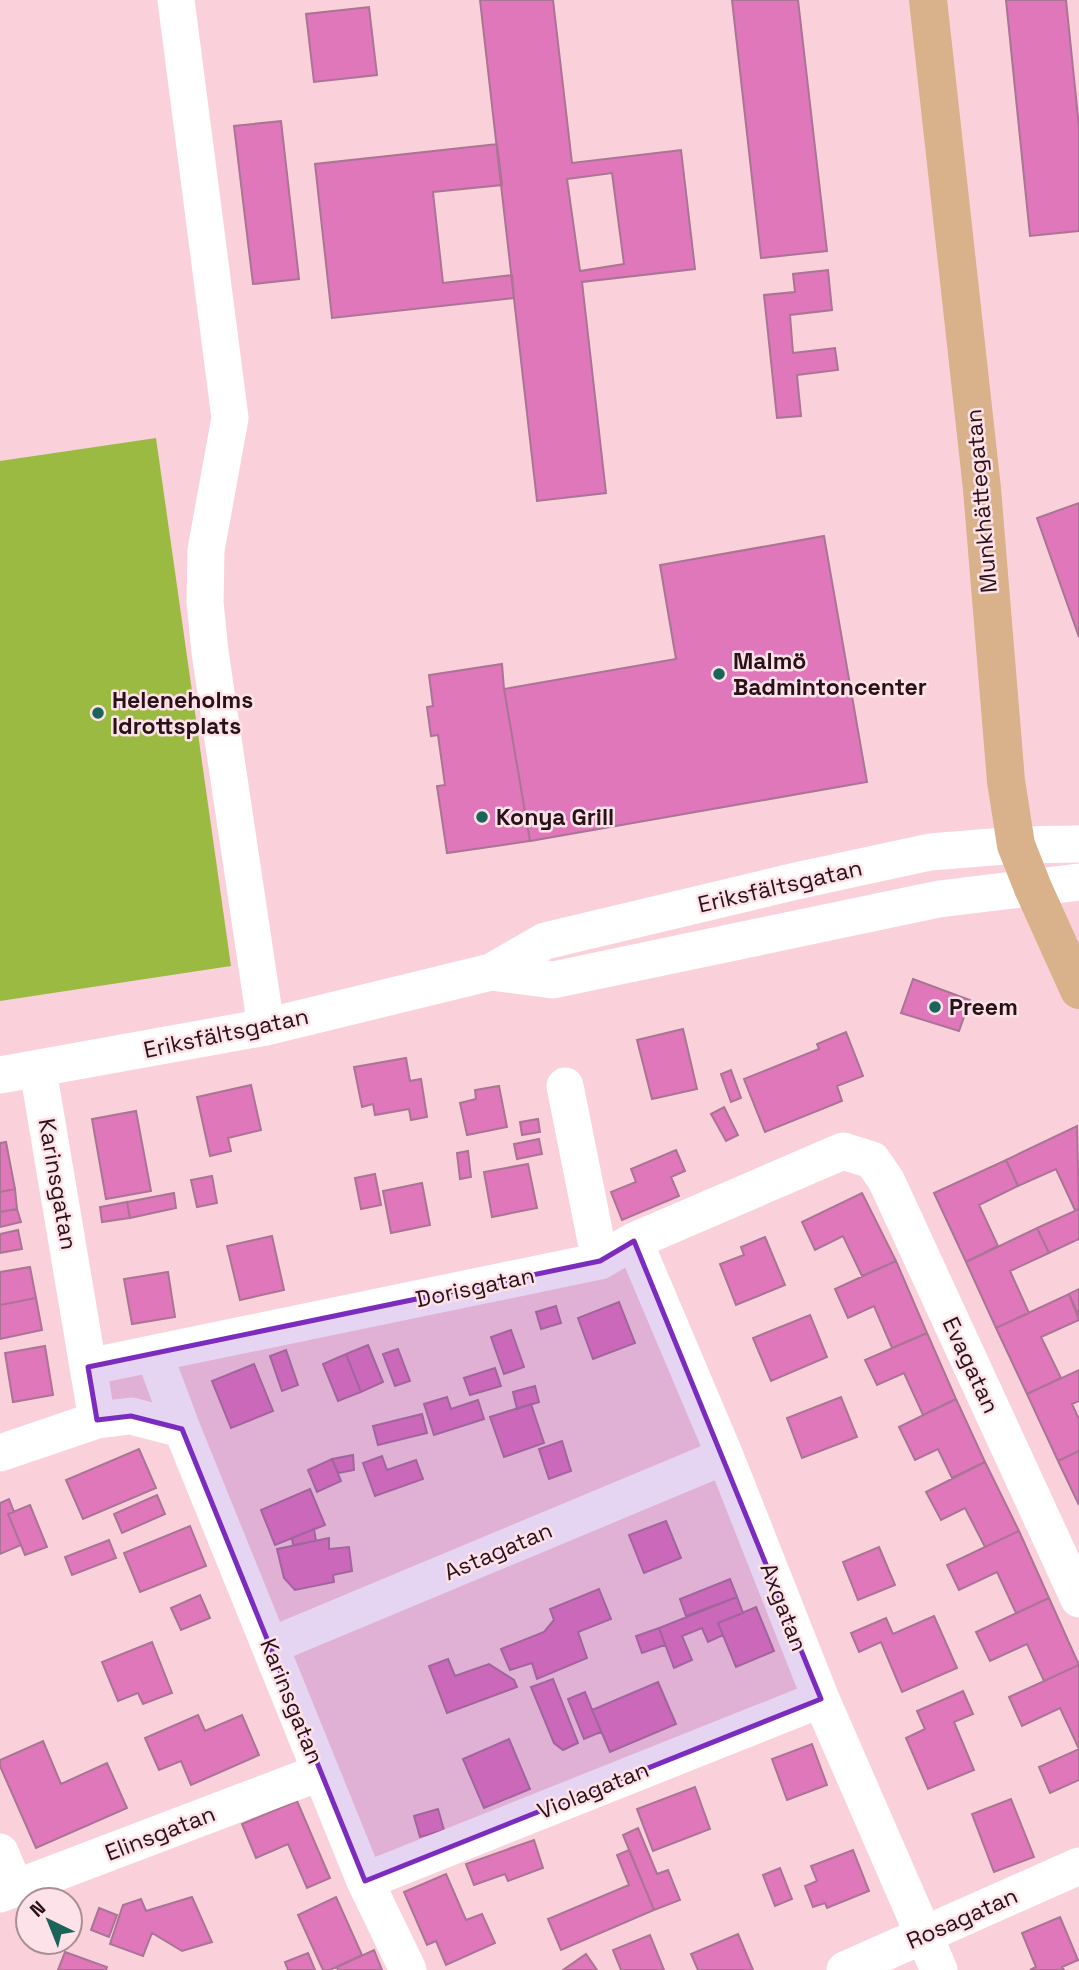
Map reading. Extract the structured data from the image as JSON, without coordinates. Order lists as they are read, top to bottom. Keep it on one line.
{"streets":{"main road":["Munkhättegatan"],"street":["Eriksfältsgatan","Karinsgatan","Dorisgatan","Evagatan","Astagatan","Axgatan","Violagatan","Elinsgatan","Rosagatan"]},"crossings":[["Munkhättegatan","Eriksfältsgatan"],["Eriksfältsgatan","Karinsgatan"],["Karinsgatan","Dorisgatan"],["Karinsgatan","Astagatan"],["Karinsgatan","Violagatan"],["Karinsgatan","Elinsgatan"],["Dorisgatan","Evagatan"],["Dorisgatan","Axgatan"],["Astagatan","Axgatan"],["Axgatan","Violagatan"],["Axgatan","Rosagatan"]],"places":["Malmö Badmintoncenter","Heleneholms Idrottsplats","Konya Grill","Preem"],"north":"top left"}
